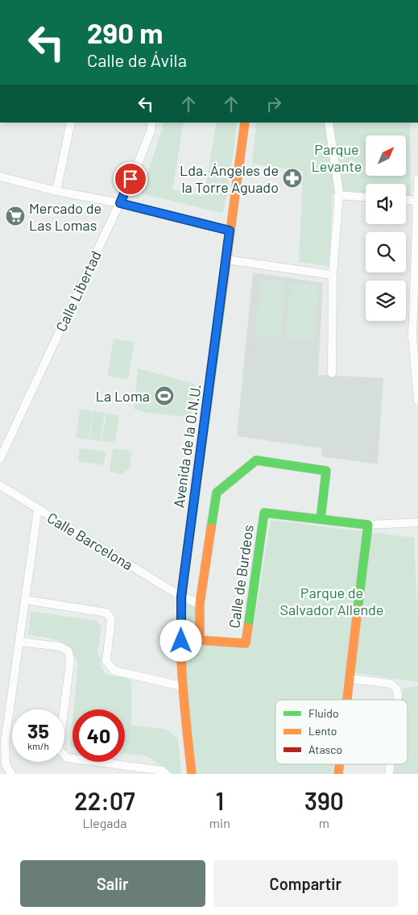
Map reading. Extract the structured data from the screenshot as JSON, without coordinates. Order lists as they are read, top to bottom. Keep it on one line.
{"streets":{"street":["Calle Libertad","Avenida de la O.N.U.","Calle Barcelona","Calle de Burdeos"]},"crossings":[["Avenida de la O.N.U.","Calle Barcelona"]],"parks":["Parque Levante","Parque de Salvador Allende"],"places":{"pharmacy":["Lda. Ángeles de la Torre Aguado"],"supermarket":["Mercado de Las Lomas"],"sports":["La Loma"]},"legend":["Fluido","Lento","Atasco"],"north":"top right","page":{"turn":["290 m","Calle de Ávila"],"speed":"35 km/h","limit":"40","eta":["22:07","Llegada","1","min","390","m"],"buttons":["Salir","Compartir"]}}
